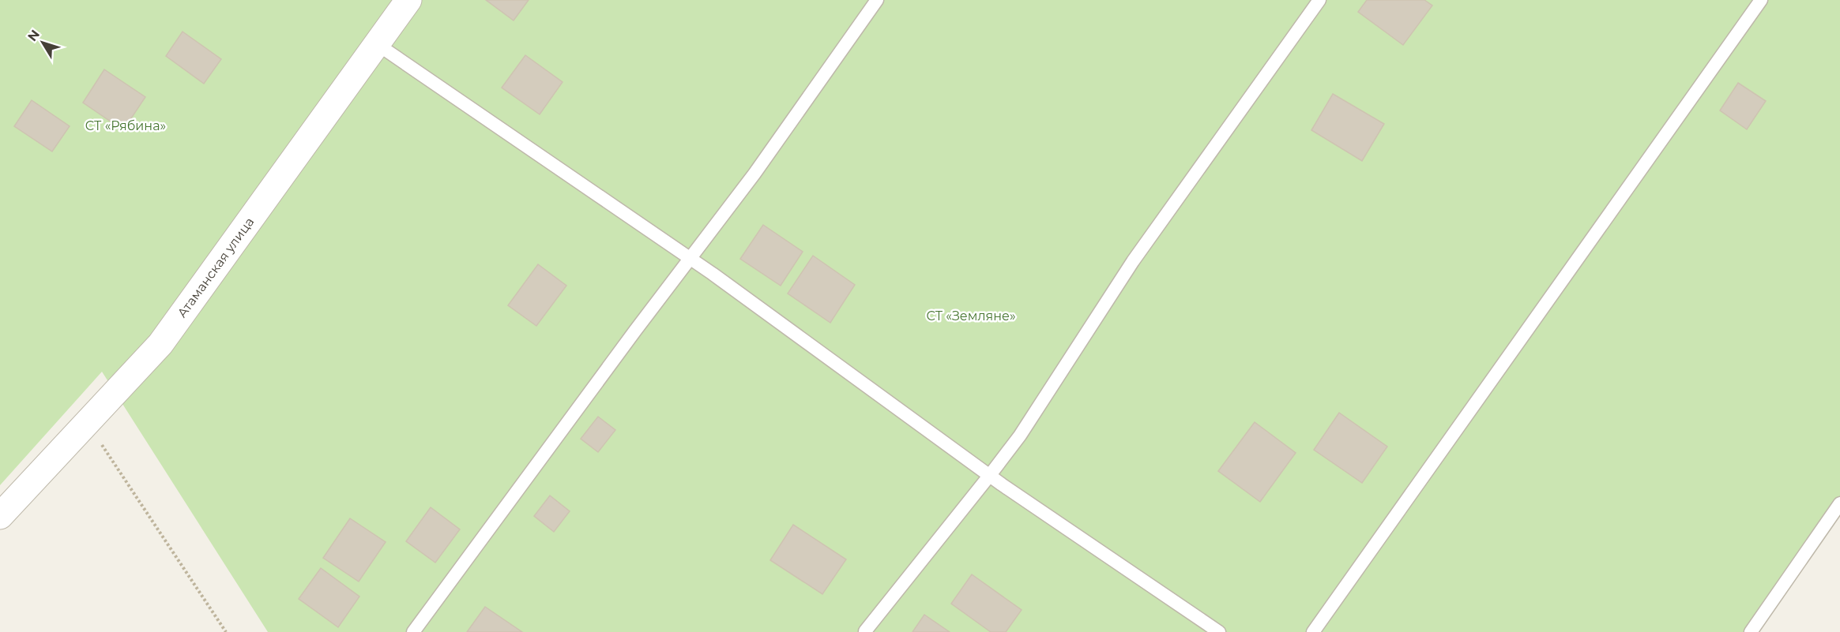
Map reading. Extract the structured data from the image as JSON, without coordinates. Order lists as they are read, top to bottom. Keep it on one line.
{"streets":{"street":["Атаманская улица"]},"parks":["СТ «Рябина»","СТ «Земляне»"],"north":"top left"}
